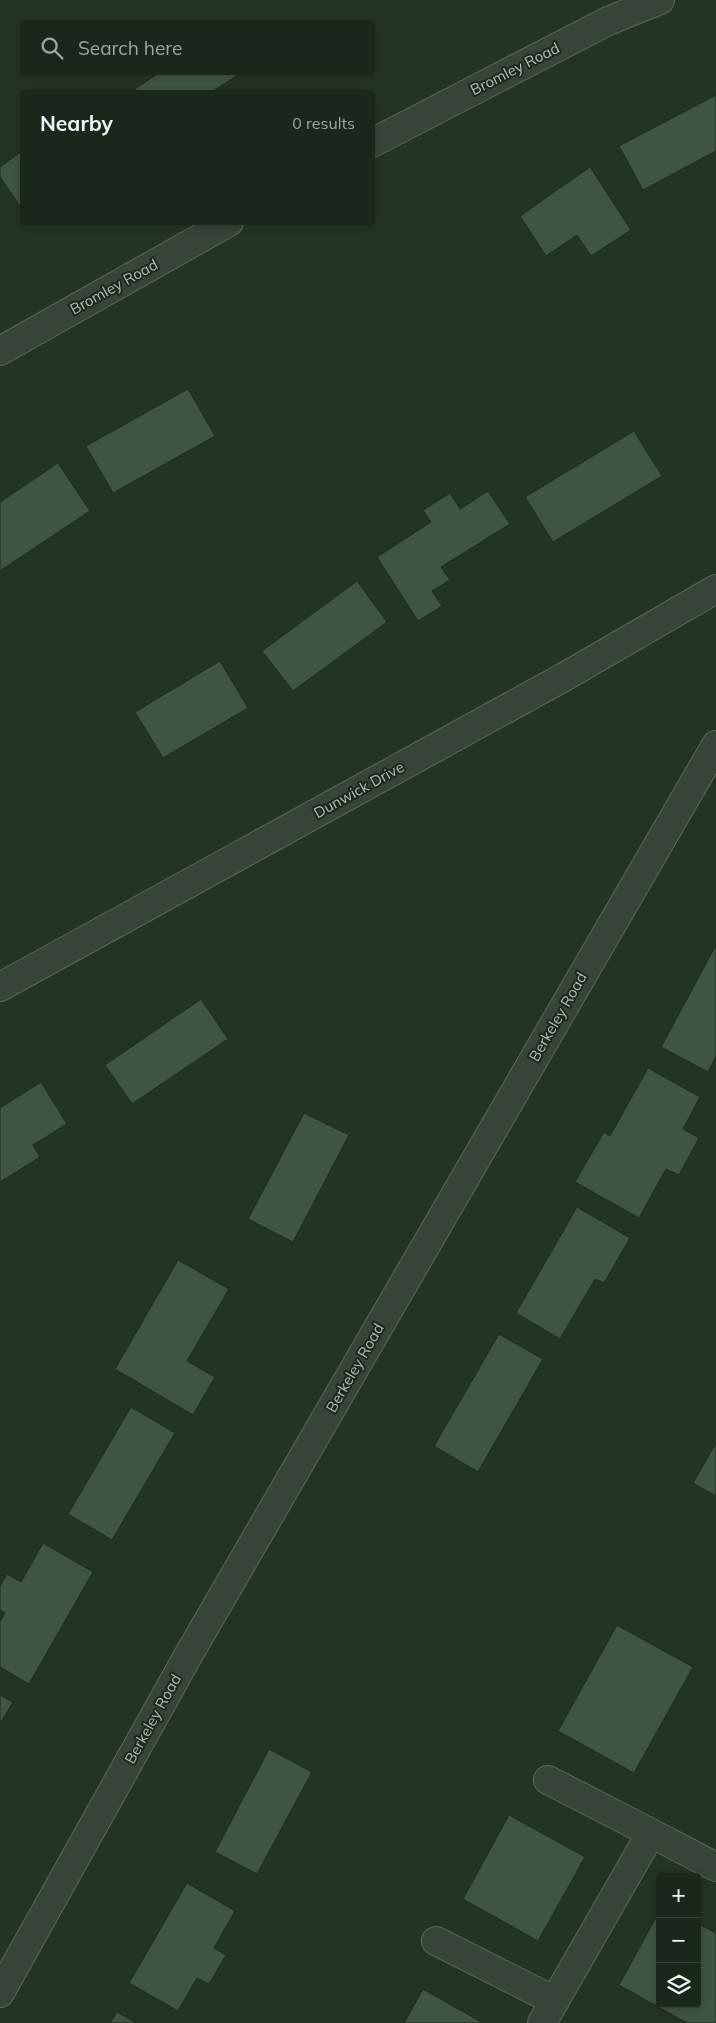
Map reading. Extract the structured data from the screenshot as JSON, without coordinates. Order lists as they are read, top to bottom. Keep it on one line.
{"streets":{"street":["Bromley Road","Dunwick Drive","Berkeley Road"]},"page":{"search":"Search here","heading":["Nearby","0 results"],"map_buttons":["+","−"]}}
